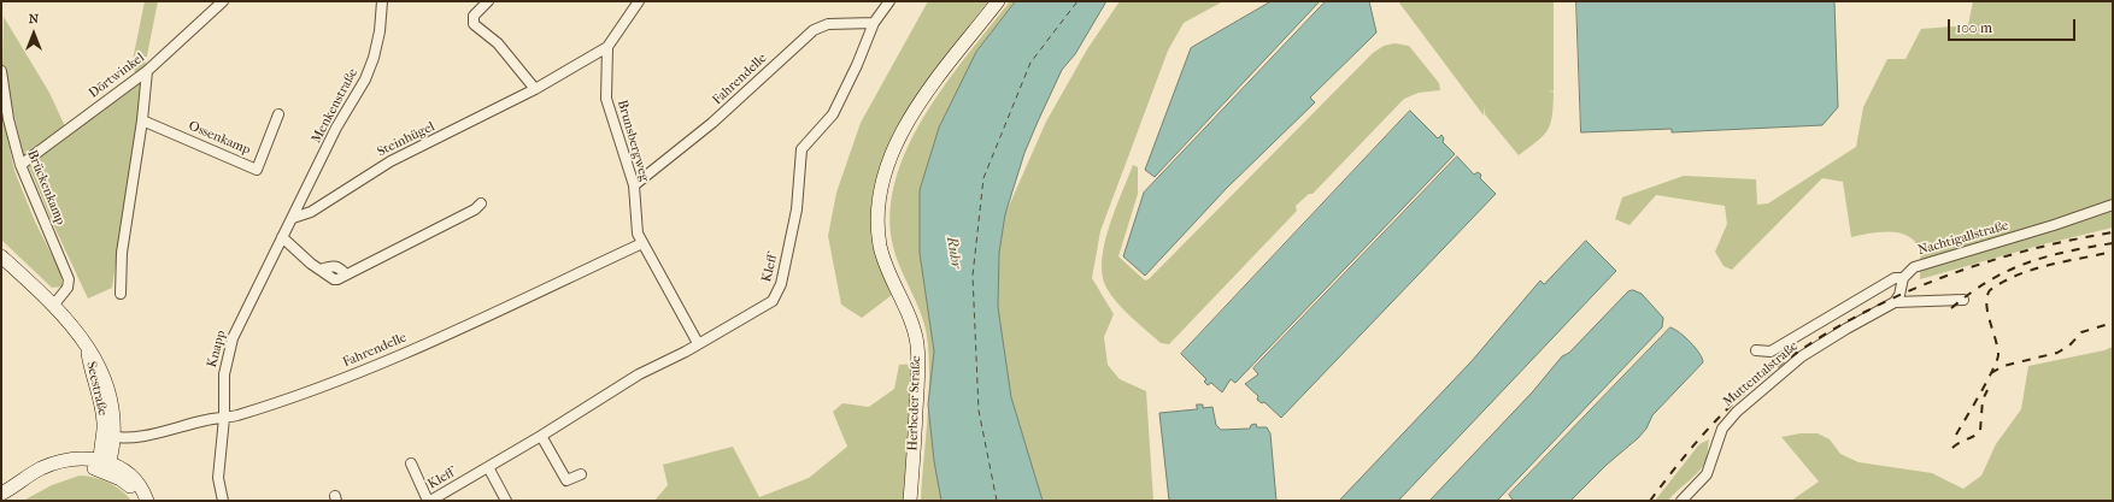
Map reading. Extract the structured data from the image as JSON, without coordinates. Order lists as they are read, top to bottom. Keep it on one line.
{"streets":{"main road":["Seestraße","Herbeder Straße"],"street":["Dörtwinkel","Fahrendelle","Menkenstraße","Ossenkamp","Steinhügel","Brunsbergweg","Brückenkamp","Nachtigallstraße","Kleff","Knapp","Muttentalstraße"]},"crossings":[["Dörtwinkel","Brückenkamp"],["Fahrendelle","Brunsbergweg"],["Fahrendelle","Kleff"],["Fahrendelle","Knapp"],["Fahrendelle","Seestraße"],["Menkenstraße","Steinhügel"],["Menkenstraße","Knapp"],["Steinhügel","Brunsbergweg"],["Steinhügel","Knapp"],["Brunsbergweg","Kleff"],["Brückenkamp","Seestraße"]],"water":["Ruhr"],"scale_bar":"100 m","north":"top"}
